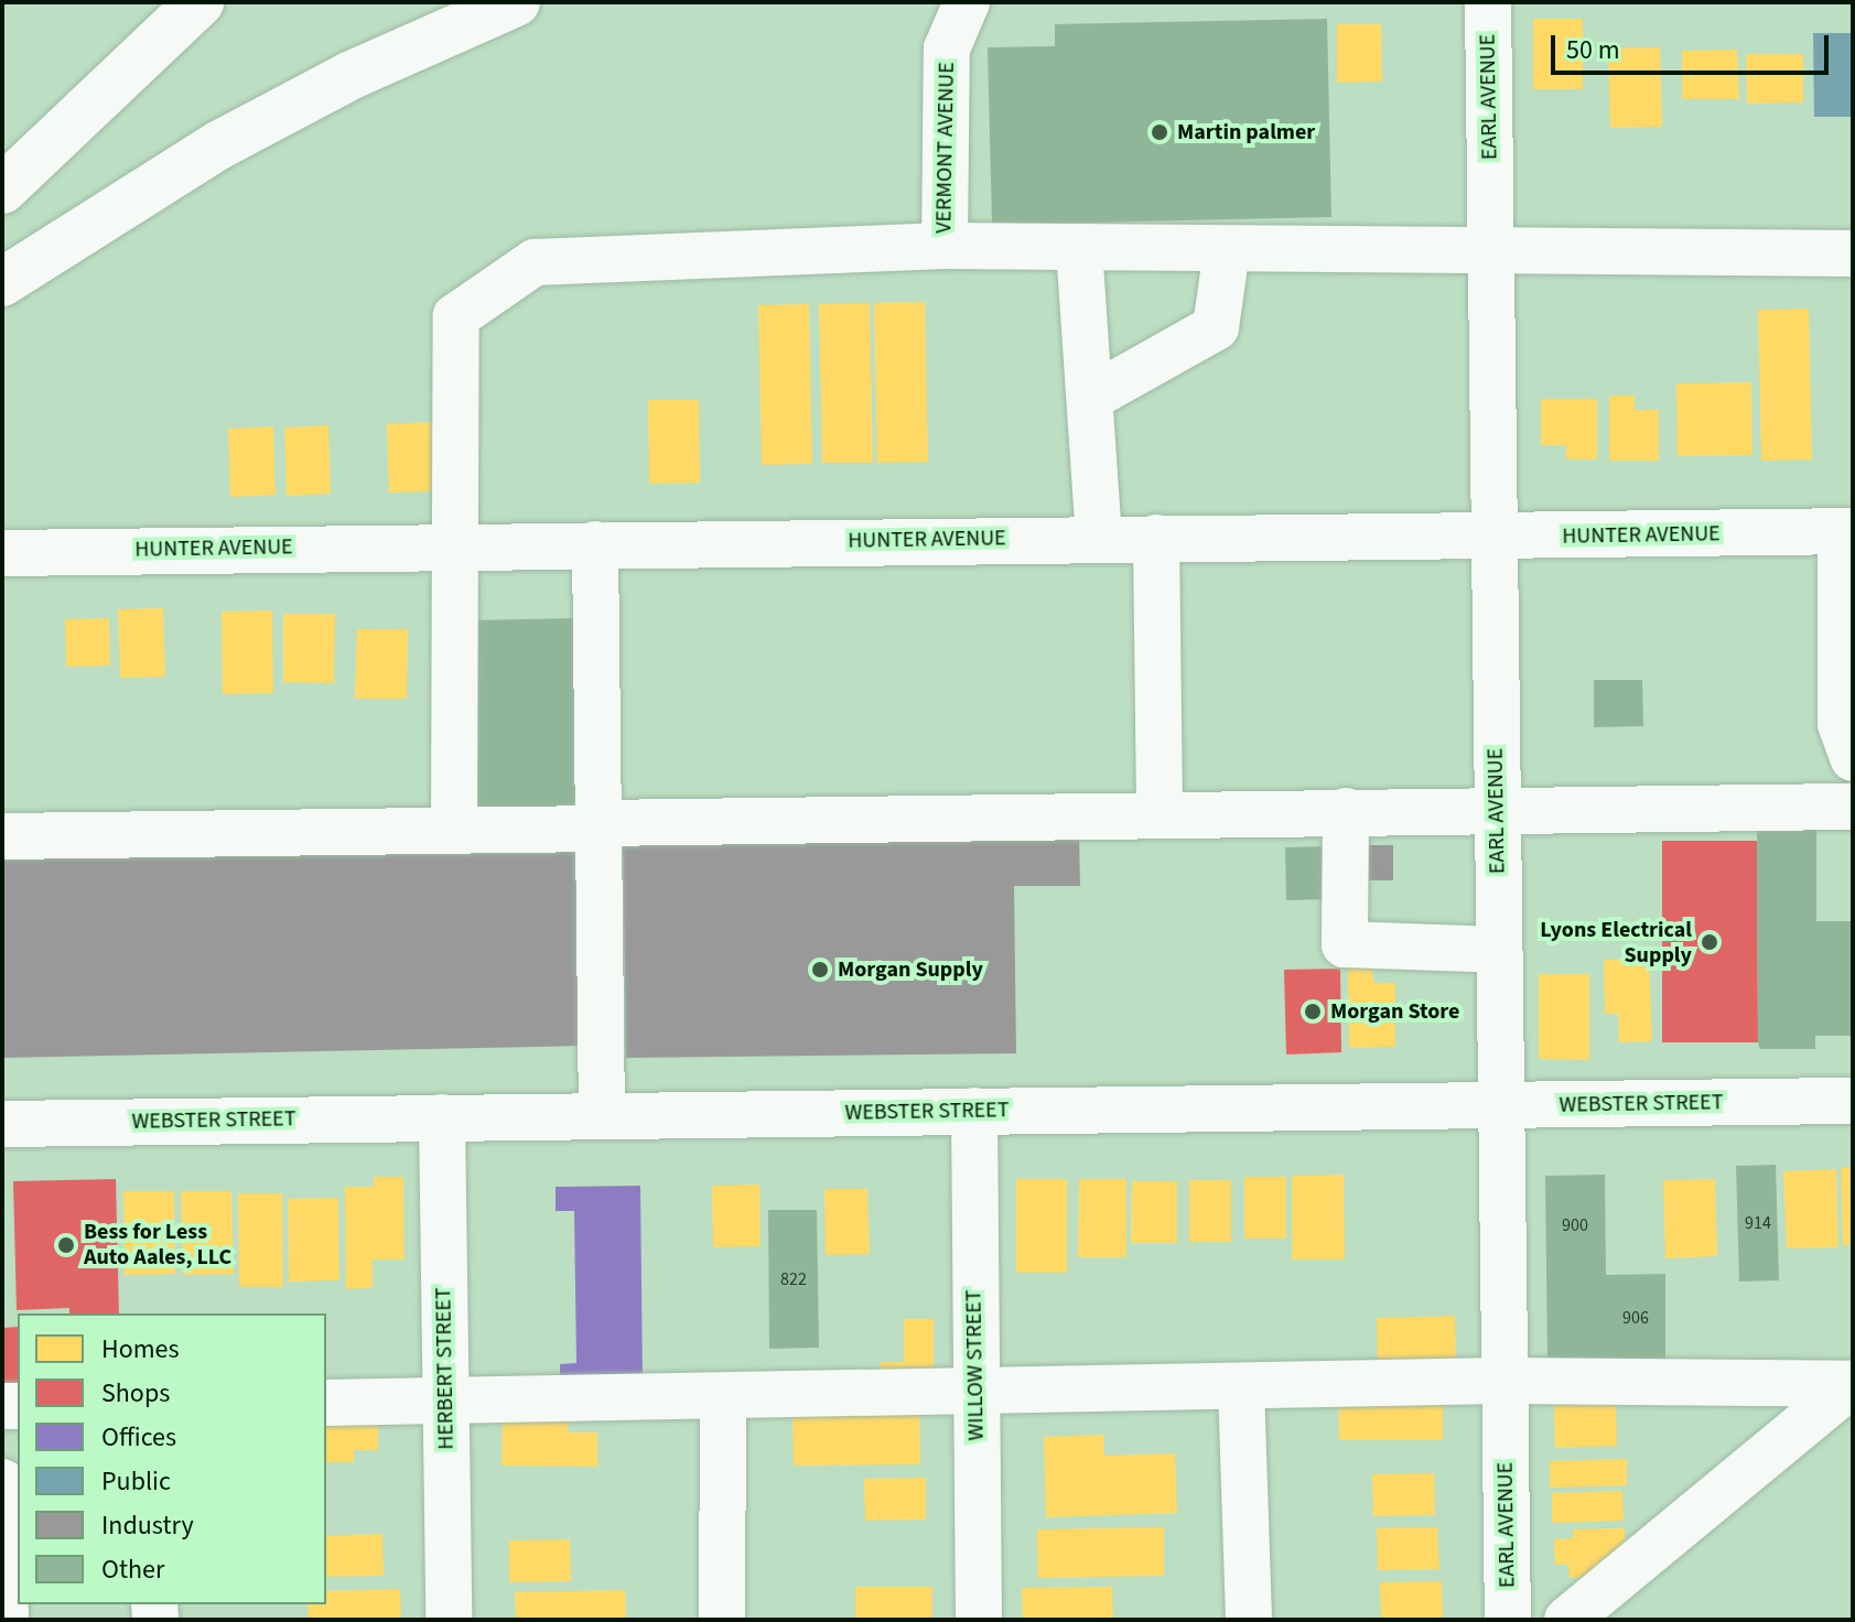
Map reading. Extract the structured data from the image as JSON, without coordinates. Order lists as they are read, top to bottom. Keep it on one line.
{"streets":{"street":["EARL AVENUE","VERMONT AVENUE","HUNTER AVENUE","WEBSTER STREET","WILLOW STREET","HERBERT STREET"]},"crossings":[["EARL AVENUE","HUNTER AVENUE"],["EARL AVENUE","WEBSTER STREET"],["WEBSTER STREET","WILLOW STREET"],["WEBSTER STREET","HERBERT STREET"]],"places":["Martin palmer","Lyons Electrical Supply","Morgan Supply","Morgan Store","Bess for Less Auto Aales, LLC"],"house_numbers":["914","900","822","906"],"legend":["Homes","Shops","Offices","Public","Industry","Other"],"scale_bar":"50 m"}
